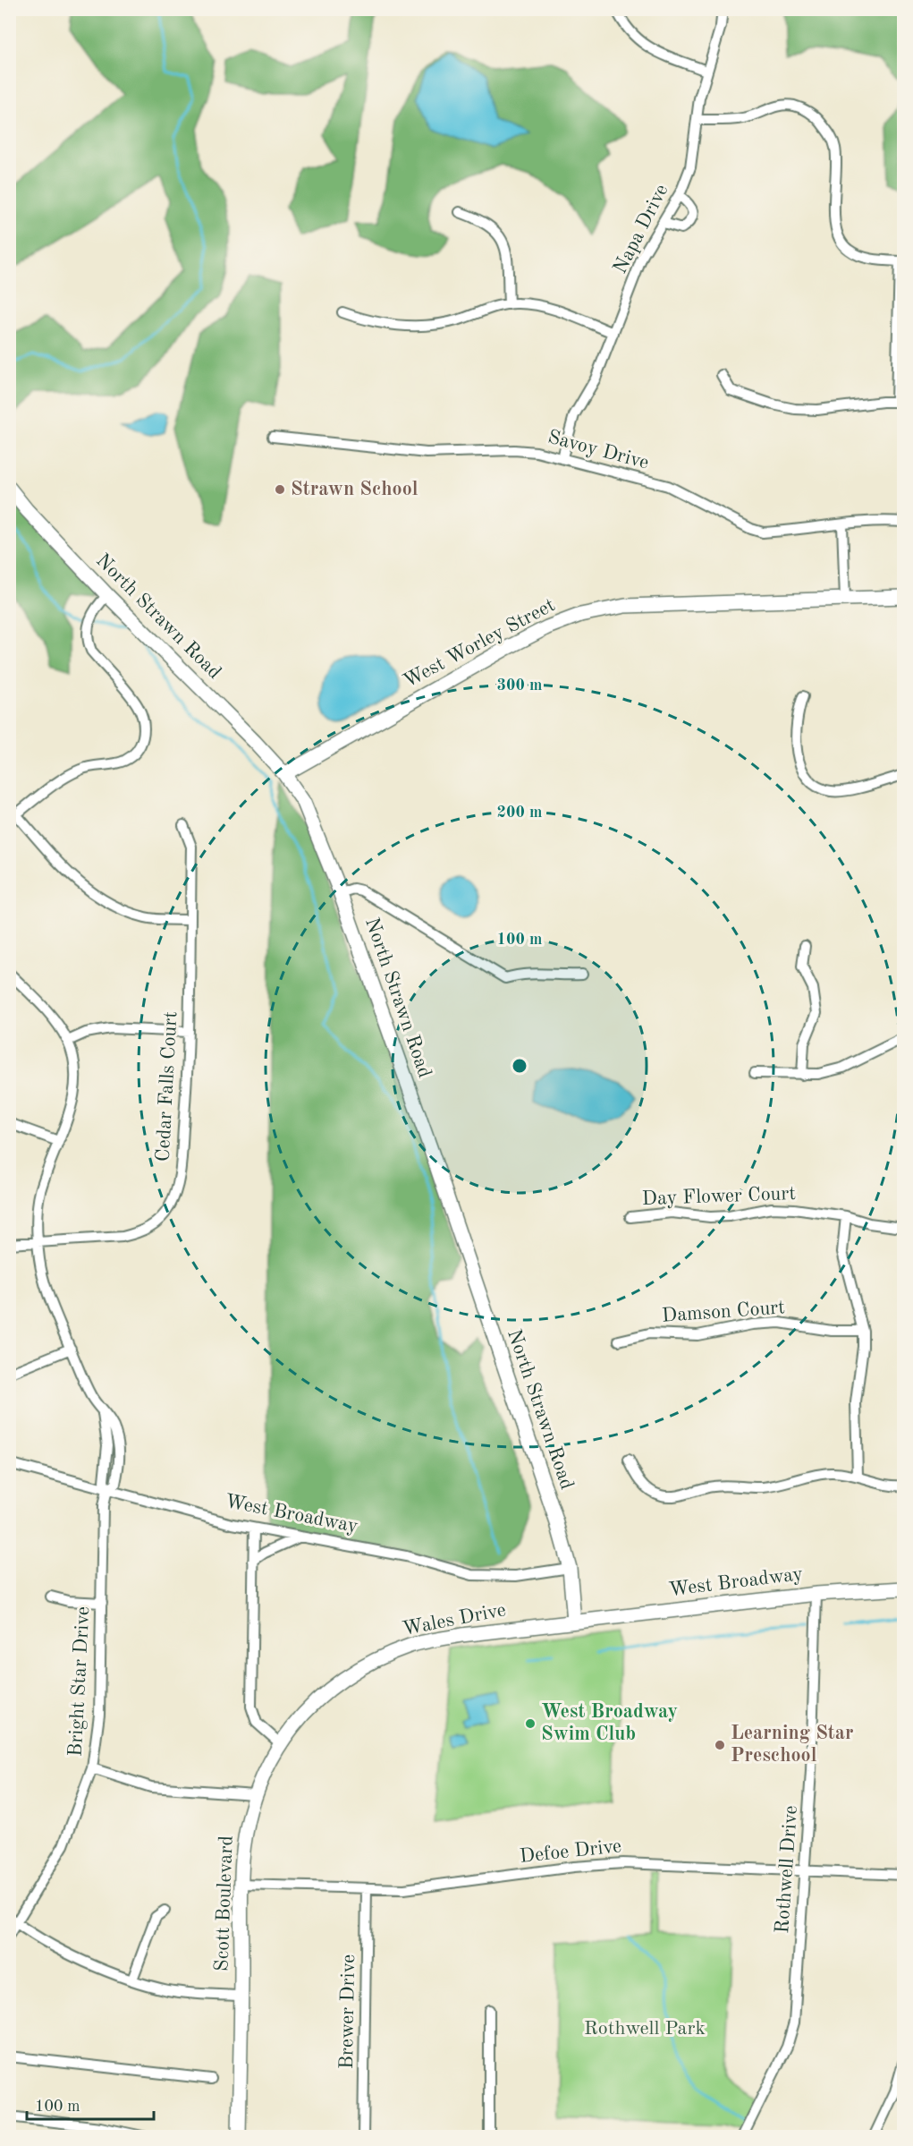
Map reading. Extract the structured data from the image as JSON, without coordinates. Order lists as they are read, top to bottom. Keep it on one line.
{"streets":{"street":["Napa Drive","Savoy Drive","North Strawn Road","West Worley Street","Cedar Falls Court","Day Flower Court","Damson Court","West Broadway","Wales Drive","Bright Star Drive","Defoe Drive","Rothwell Drive","Scott Boulevard","Brewer Drive"]},"crossings":[["Napa Drive","Savoy Drive"],["North Strawn Road","West Worley Street"],["North Strawn Road","West Broadway"],["North Strawn Road","Wales Drive"],["West Broadway","Wales Drive"],["West Broadway","Bright Star Drive"],["West Broadway","Rothwell Drive"],["Wales Drive","Scott Boulevard"],["Defoe Drive","Rothwell Drive"],["Defoe Drive","Scott Boulevard"],["Defoe Drive","Brewer Drive"]],"parks":["Rothwell Park"],"places":["Strawn School","West Broadway Swim Club","Learning Star Preschool"],"scale_bar":"100 m","rings":["300 m","200 m","100 m"]}
